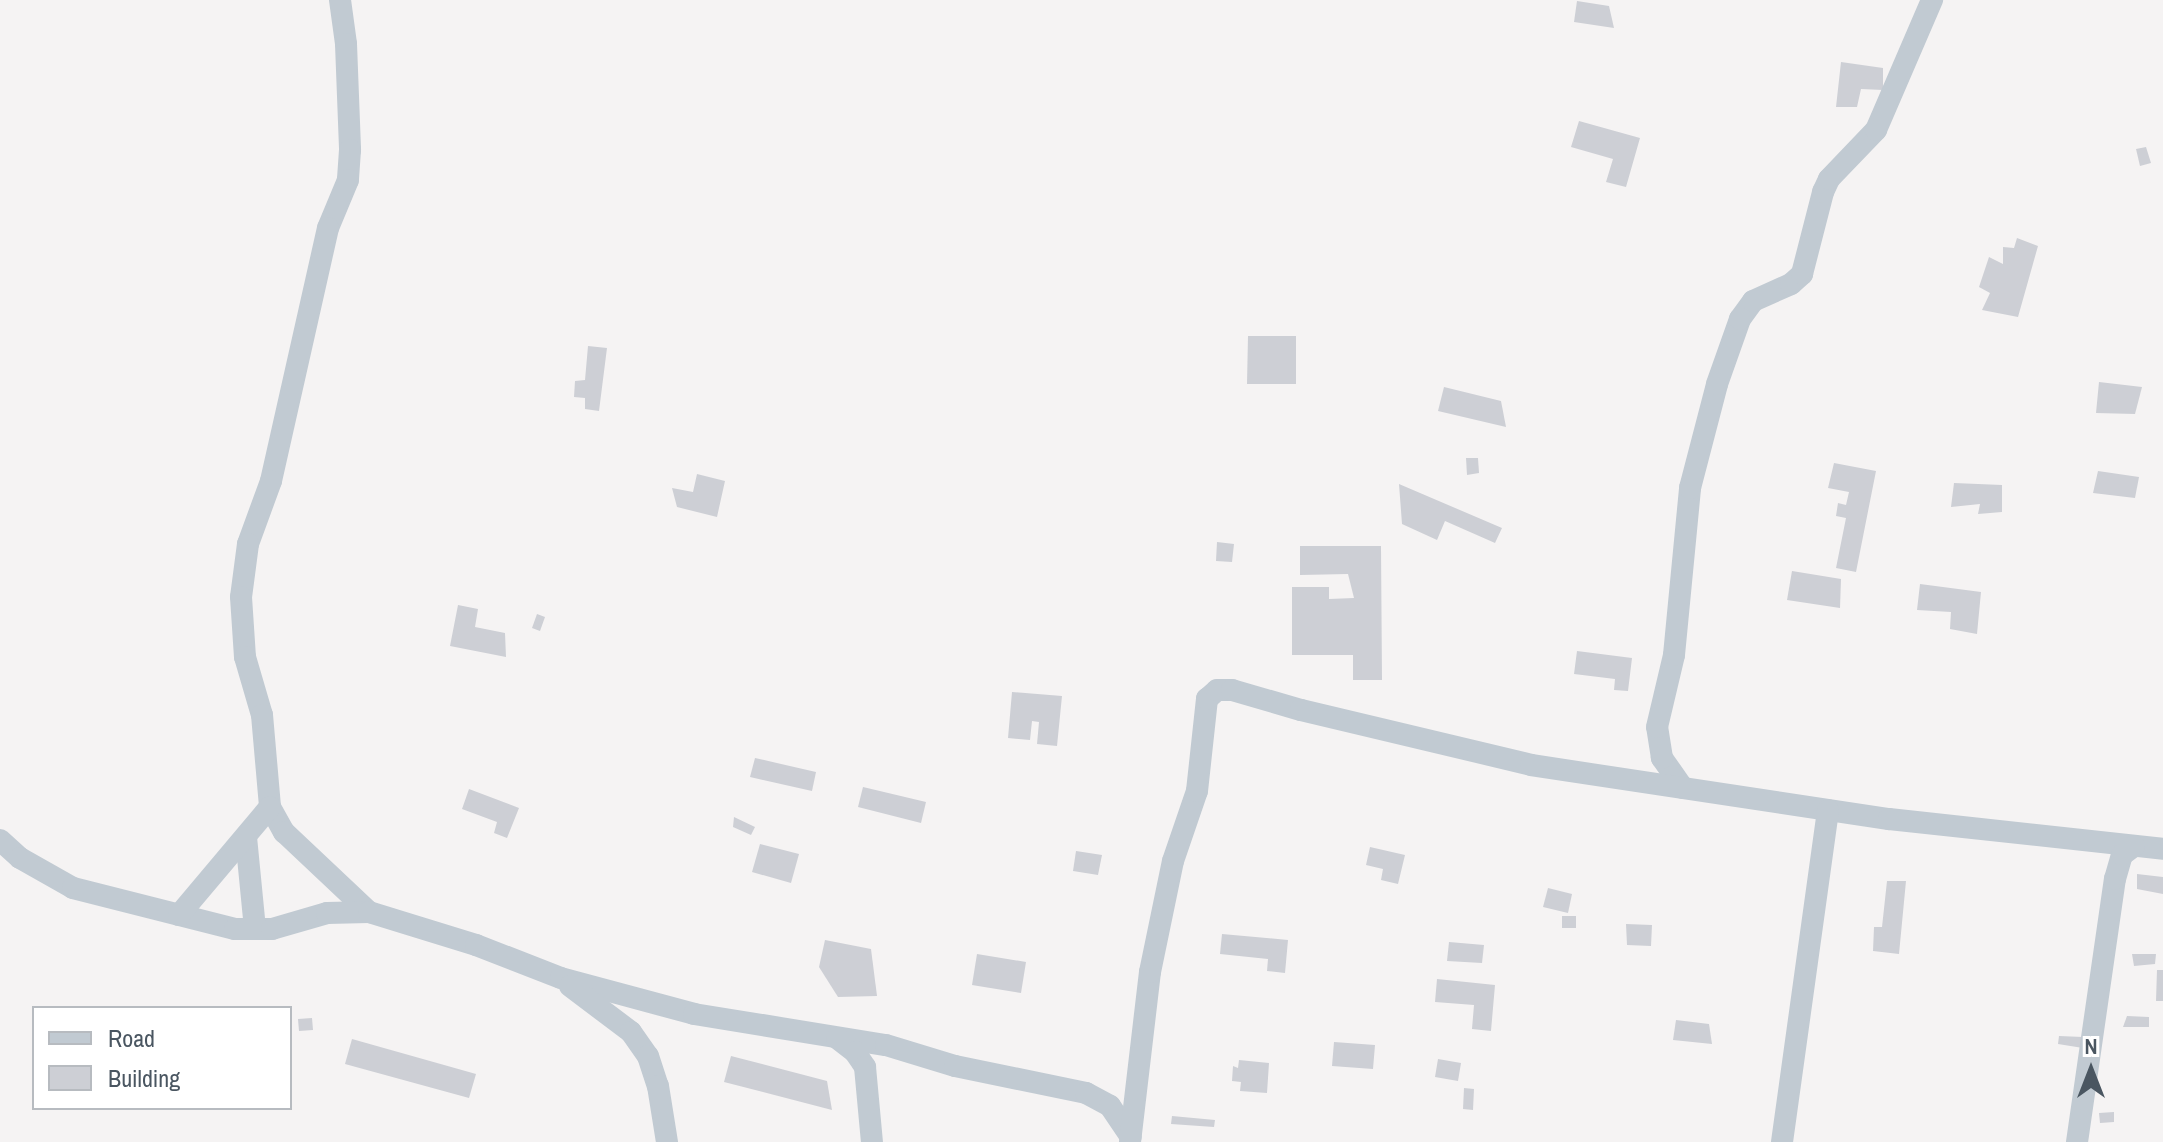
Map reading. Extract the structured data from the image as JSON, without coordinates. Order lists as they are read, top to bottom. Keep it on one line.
{"legend":["Road","Building"],"north":"top"}
